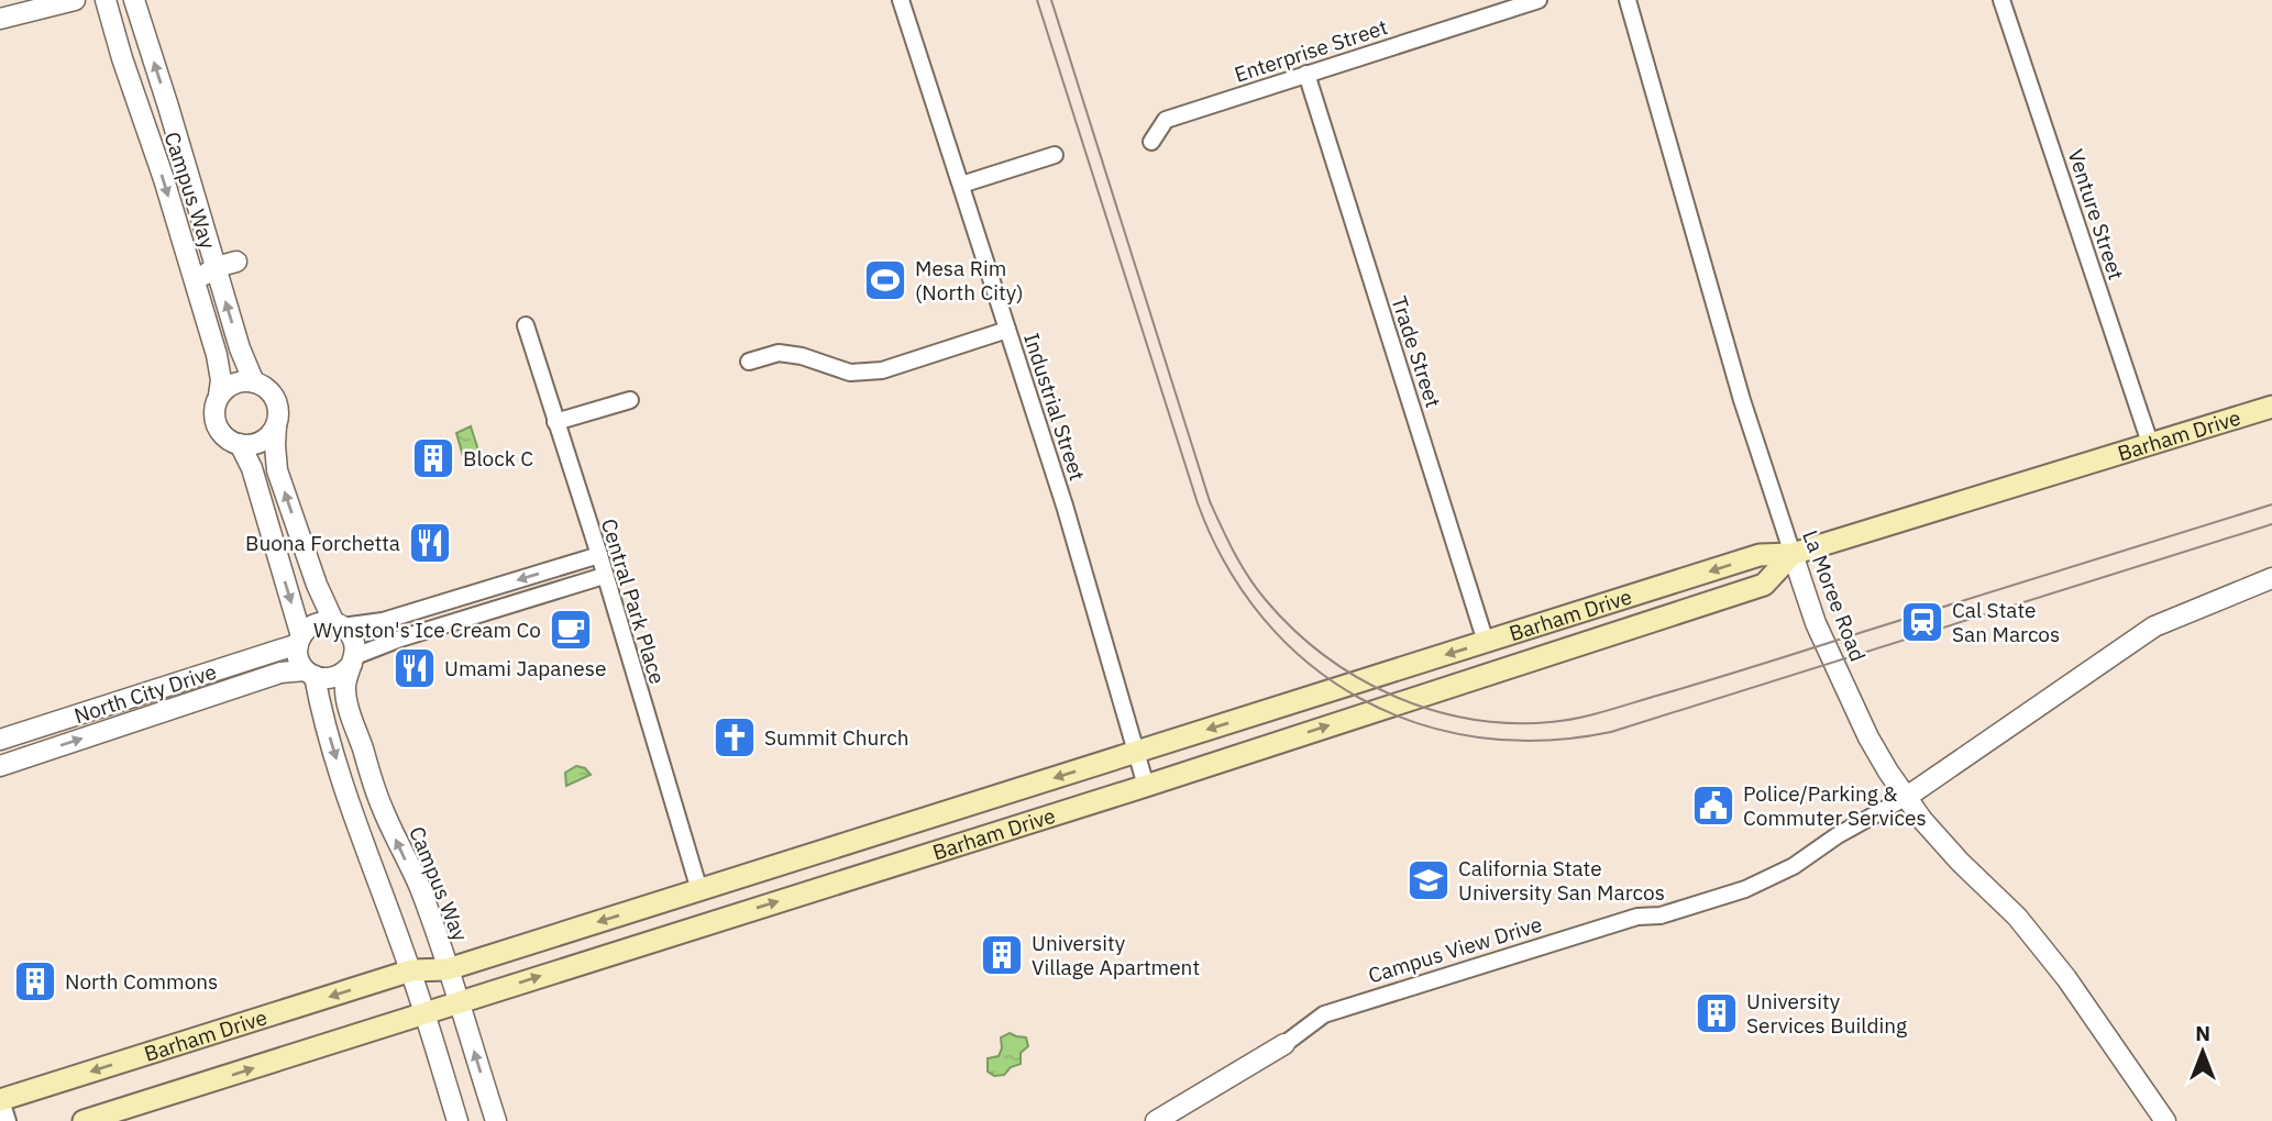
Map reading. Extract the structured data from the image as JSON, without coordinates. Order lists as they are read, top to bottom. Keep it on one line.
{"streets":{"main road":["Barham Drive"],"street":["Enterprise Street","Campus Way","Venture Street","Trade Street","Industrial Street","La Moree Road","Central Park Place","North City Drive","Campus View Drive"]},"crossings":[["Enterprise Street","Trade Street"],["Campus Way","Barham Drive"],["Campus Way","North City Drive"],["Venture Street","Barham Drive"],["Trade Street","Barham Drive"],["Industrial Street","Barham Drive"],["Barham Drive","La Moree Road"],["Barham Drive","Central Park Place"],["La Moree Road","Campus View Drive"]],"places":{"sports":["Mesa Rim (North City)"],"building":["Block C","University Village Apartment","North Commons","University Services Building"],"restaurant":["Buona Forchetta","Umami Japanese"],"station":["Cal State San Marcos"],"cafe":["Wynston's Ice Cream Co"],"church":["Summit Church"],"public building":["Police/Parking & Commuter Services"],"school or university":["California State University San Marcos"]},"north":"top"}
